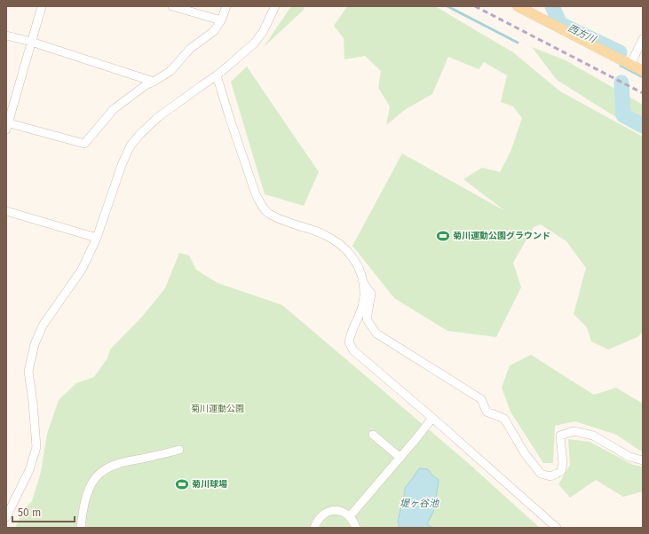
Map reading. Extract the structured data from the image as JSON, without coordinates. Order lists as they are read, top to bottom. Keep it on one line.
{"water":["西方川","堤ヶ谷池"],"parks":["菊川運動公園"],"places":{"sports":["菊川運動公園グラウンド","菊川球場"]},"scale_bar":"50 m"}
